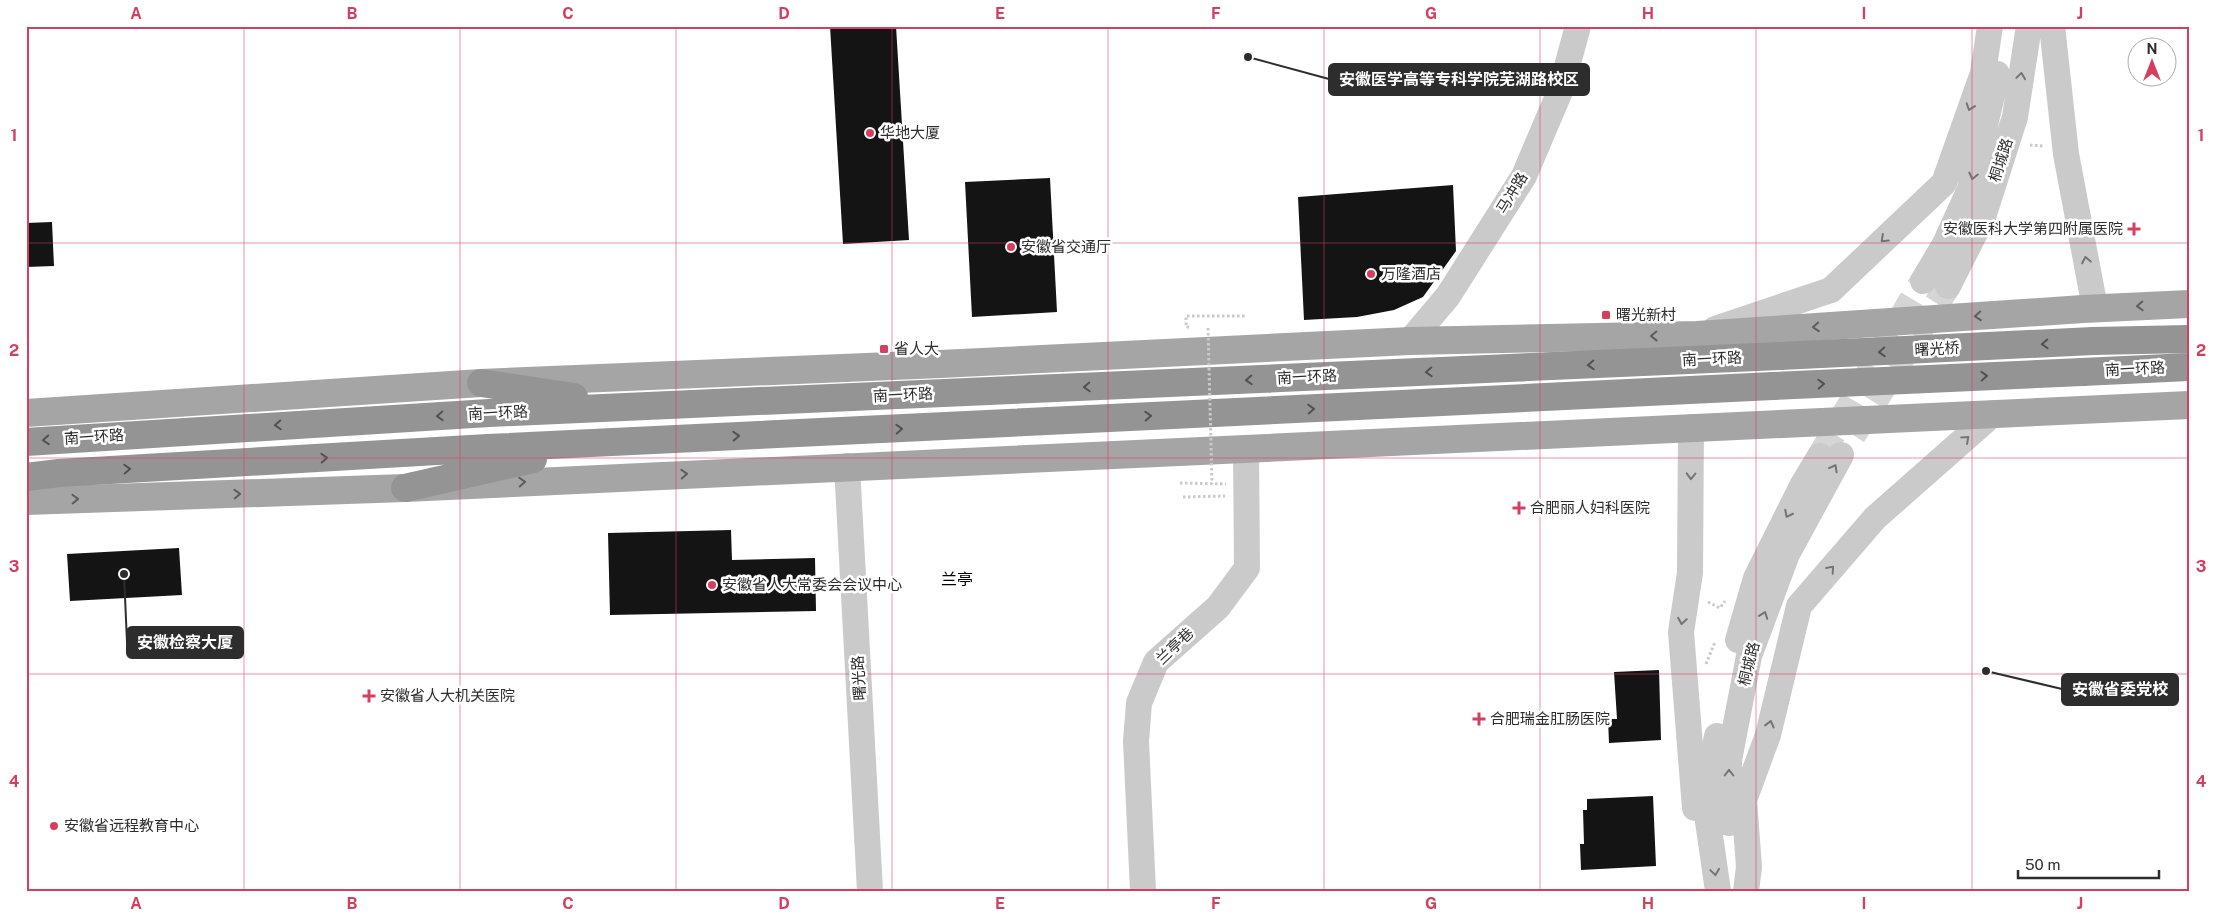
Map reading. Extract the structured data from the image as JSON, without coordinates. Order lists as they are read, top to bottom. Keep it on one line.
{"streets":{"highway":["曙光桥","南一环路"],"street":["桐城路","马冲路","兰亭巷","曙光路"]},"crossings":[["曙光桥","南一环路"]],"districts":["兰亭"],"places":{"other":["安徽医学高等专科学院芜湖路校区","华地大厦","安徽省交通厅","万隆酒店","安徽检察大厦","安徽省人大常委会会议中心","安徽省委党校","安徽省远程教育中心"],"health":["安徽医科大学第四附属医院","合肥丽人妇科医院","安徽省人大机关医院","合肥瑞金肛肠医院"],"transit":["曙光新村","省人大"]},"scale_bar":"50 m","north":"top","grid":{"columns":["A","B","C","D","E","F","G","H","I","J"],"rows":["1","2","3","4"]}}
